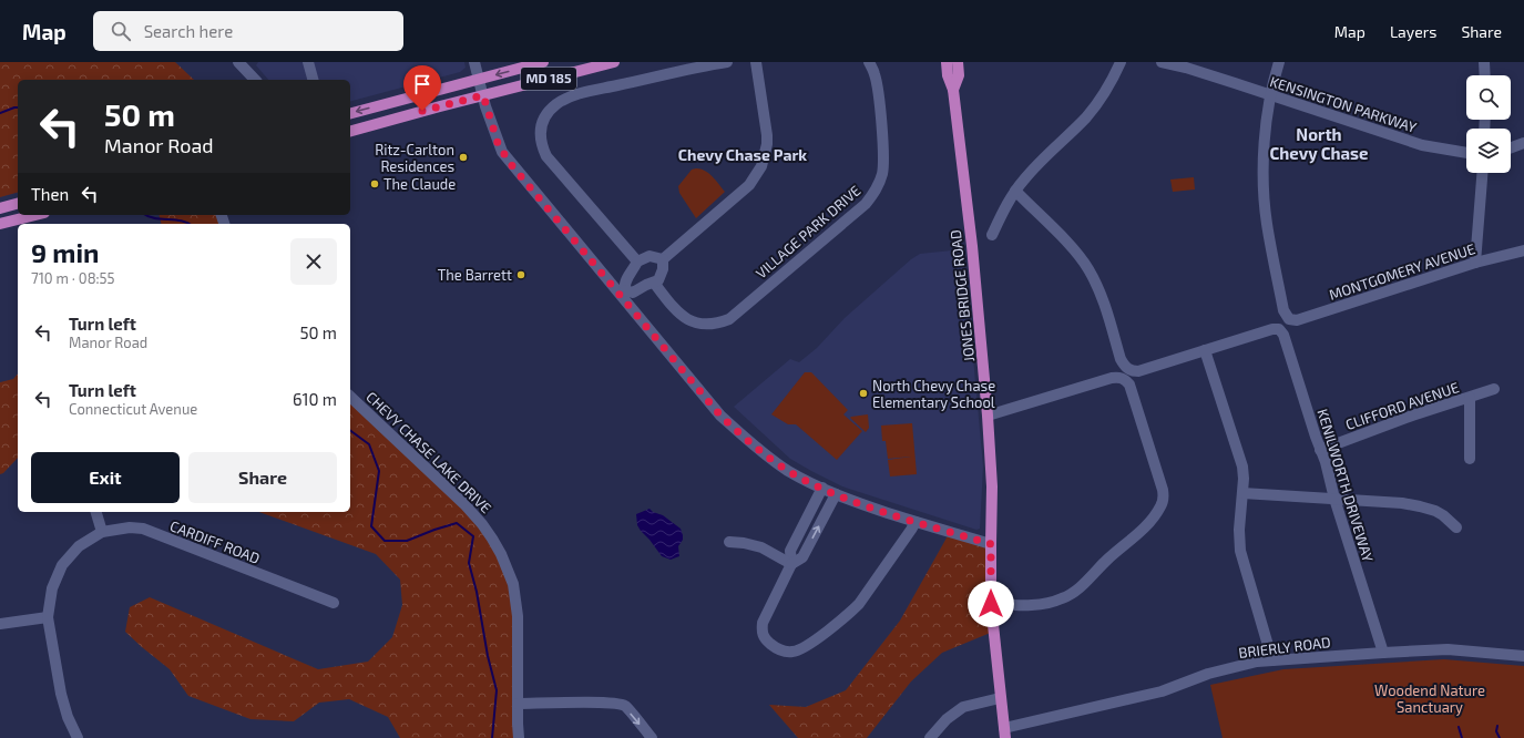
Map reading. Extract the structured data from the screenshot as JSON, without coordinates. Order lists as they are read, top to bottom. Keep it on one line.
{"streets":{"main road":["MD 185","JONES BRIDGE ROAD"],"street":["KENSINGTON PARKWAY","VILLAGE PARK DRIVE","MONTGOMERY AVENUE","CLIFFORD AVENUE","CHEVY CHASE LAKE DRIVE","KENILWORTH DRIVEWAY","CARDIFF ROAD","BRIERLY ROAD"]},"crossings":[["KENSINGTON PARKWAY","MONTGOMERY AVENUE"],["JONES BRIDGE ROAD","BRIERLY ROAD"],["CLIFFORD AVENUE","KENILWORTH DRIVEWAY"],["KENILWORTH DRIVEWAY","BRIERLY ROAD"]],"districts":["North Chevy Chase","Chevy Chase Park"],"parks":["Woodend Nature Sanctuary"],"places":["Ritz-Carlton Residences","The Claude","The Barrett","North Chevy Chase Elementary School"],"page":{"header":"Map","search":"Search here","nav":["Map","Layers","Share"],"turn":["50 m","Manor Road"],"then":"Then","heading":["9 min","710 m · 08:55"],"list":[{"name":"Turn left","note":"Manor Road","value":"50 m"},{"name":"Turn left","note":"Connecticut Avenue","value":"610 m"}],"buttons":["Exit","Share"]}}
